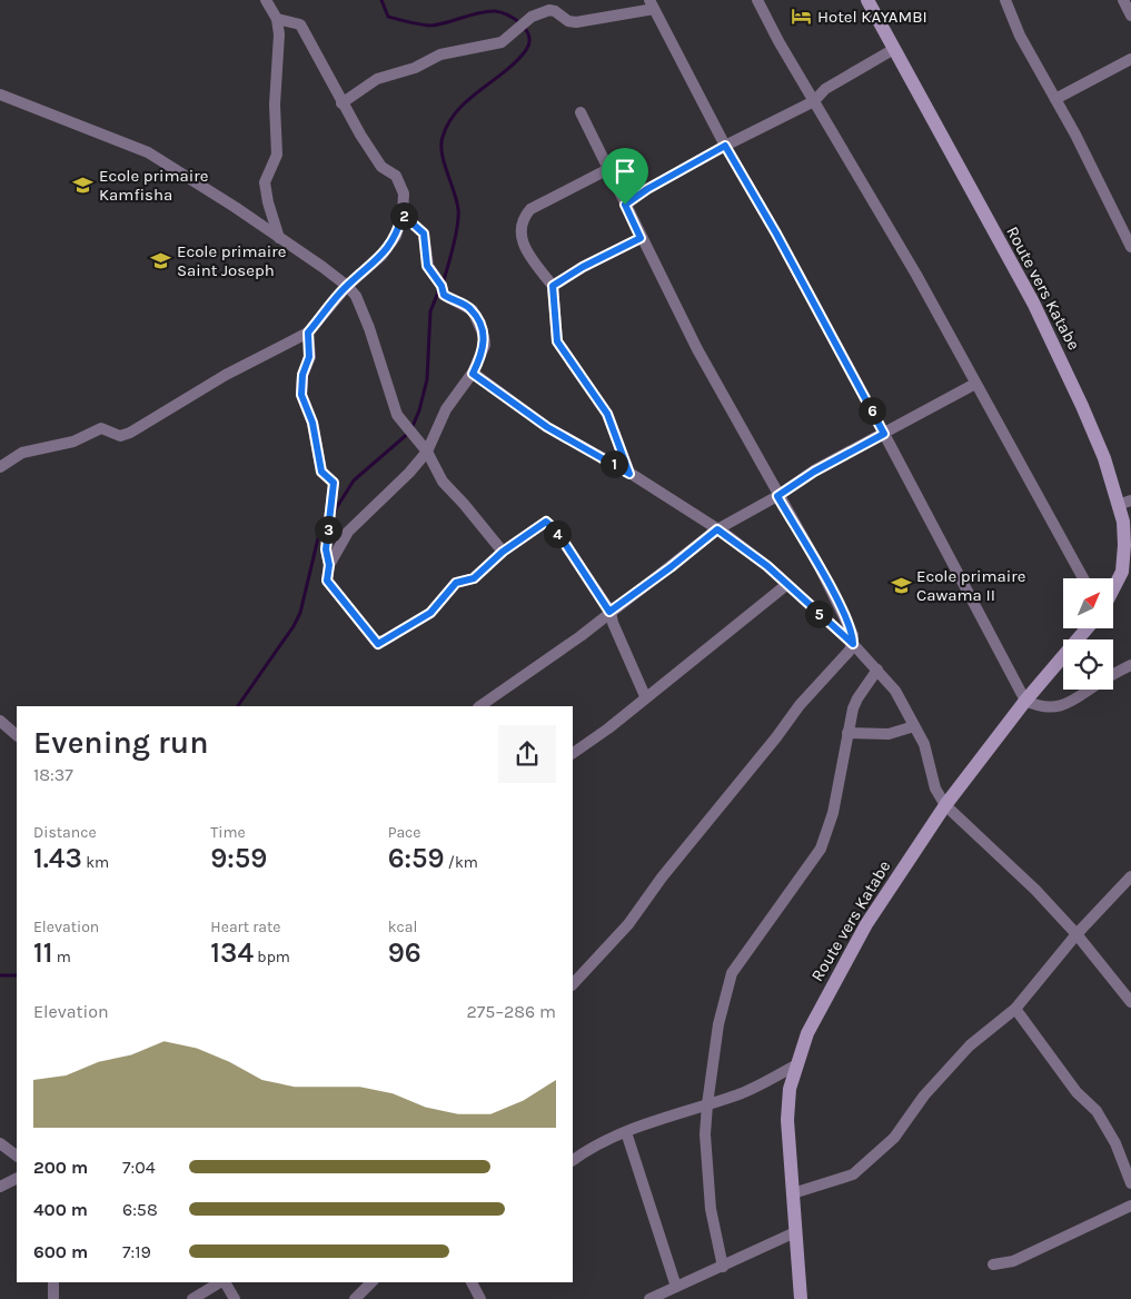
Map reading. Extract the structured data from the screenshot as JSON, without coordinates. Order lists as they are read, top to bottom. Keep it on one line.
{"streets":{"street":["Route vers Katabe"]},"places":{"hotel":["Hotel KAYAMBI"],"school or university":["Ecole primaire Kamfisha","Ecole primaire Saint Joseph","Ecole primaire Cawama II"]},"north":"top right","page":{"pins":["2","6","1","3","4","5"],"heading":["Evening run","18:37"],"stats":[["Distance","1.43 km"],["Time","9:59"],["Pace","6:59 /km"],["Elevation","11 m"],["Heart rate","134 bpm"],["kcal","96"]],"chart":["Elevation","275–286 m"],"list":[{"name":"200 m","note":"7:04"},{"name":"400 m","note":"6:58"},{"name":"600 m","note":"7:19"}]}}
